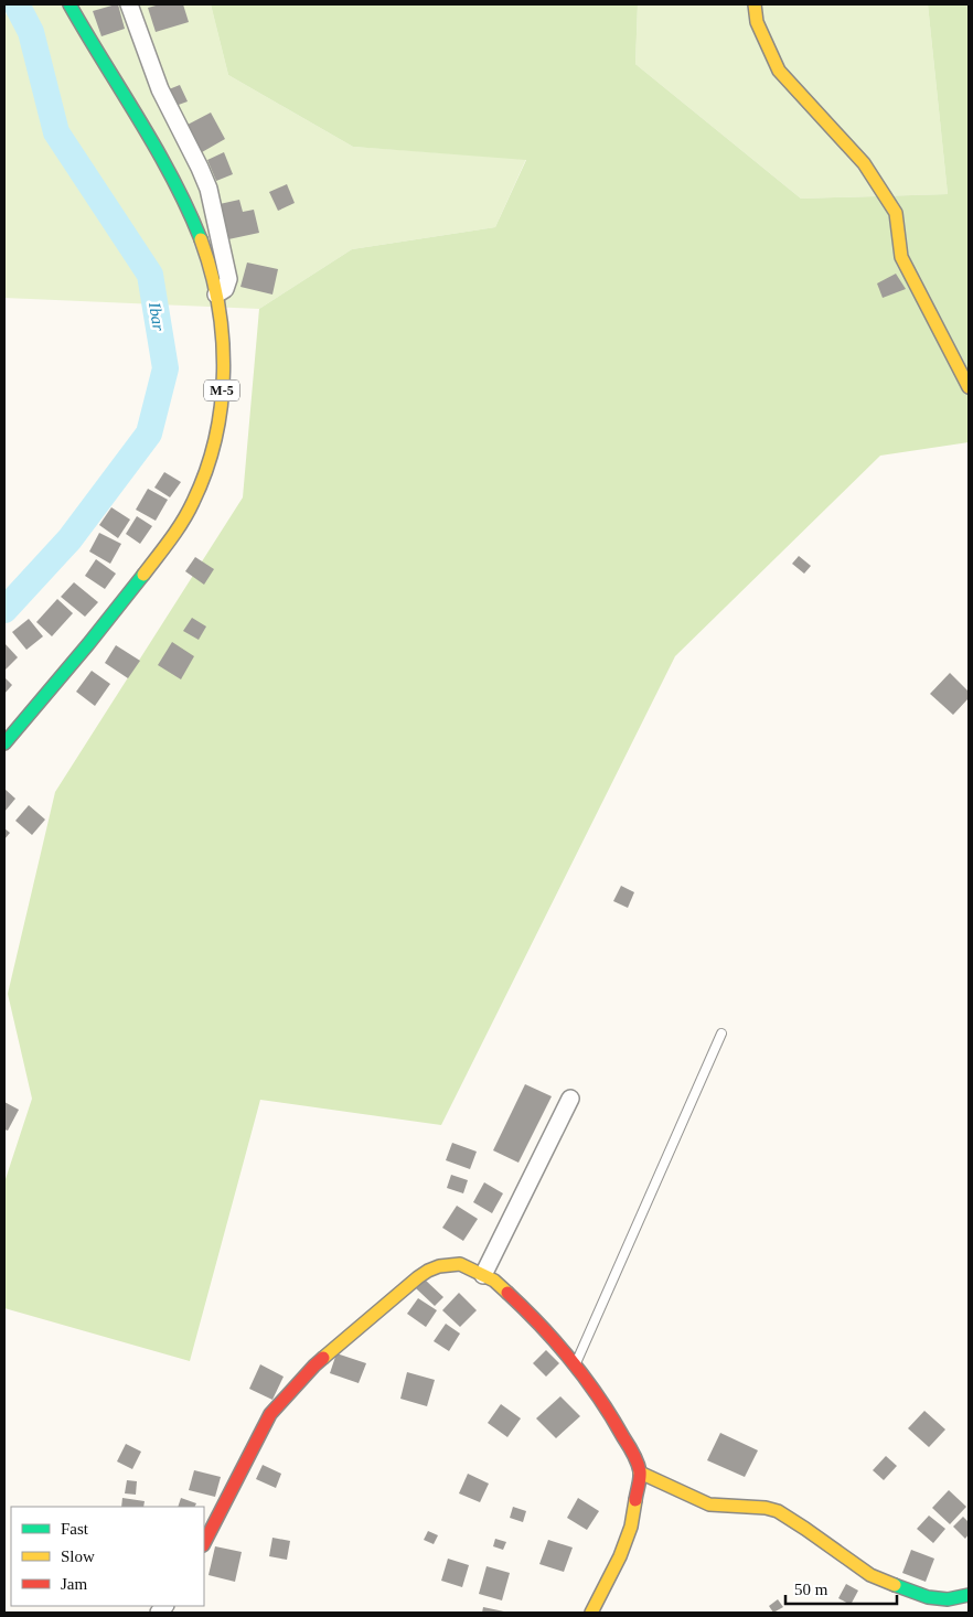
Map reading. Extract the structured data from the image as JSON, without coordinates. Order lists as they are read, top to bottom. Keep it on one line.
{"streets":{"street":["M-5"]},"water":["Ibar"],"legend":["Fast","Slow","Jam"],"scale_bar":"50 m"}
